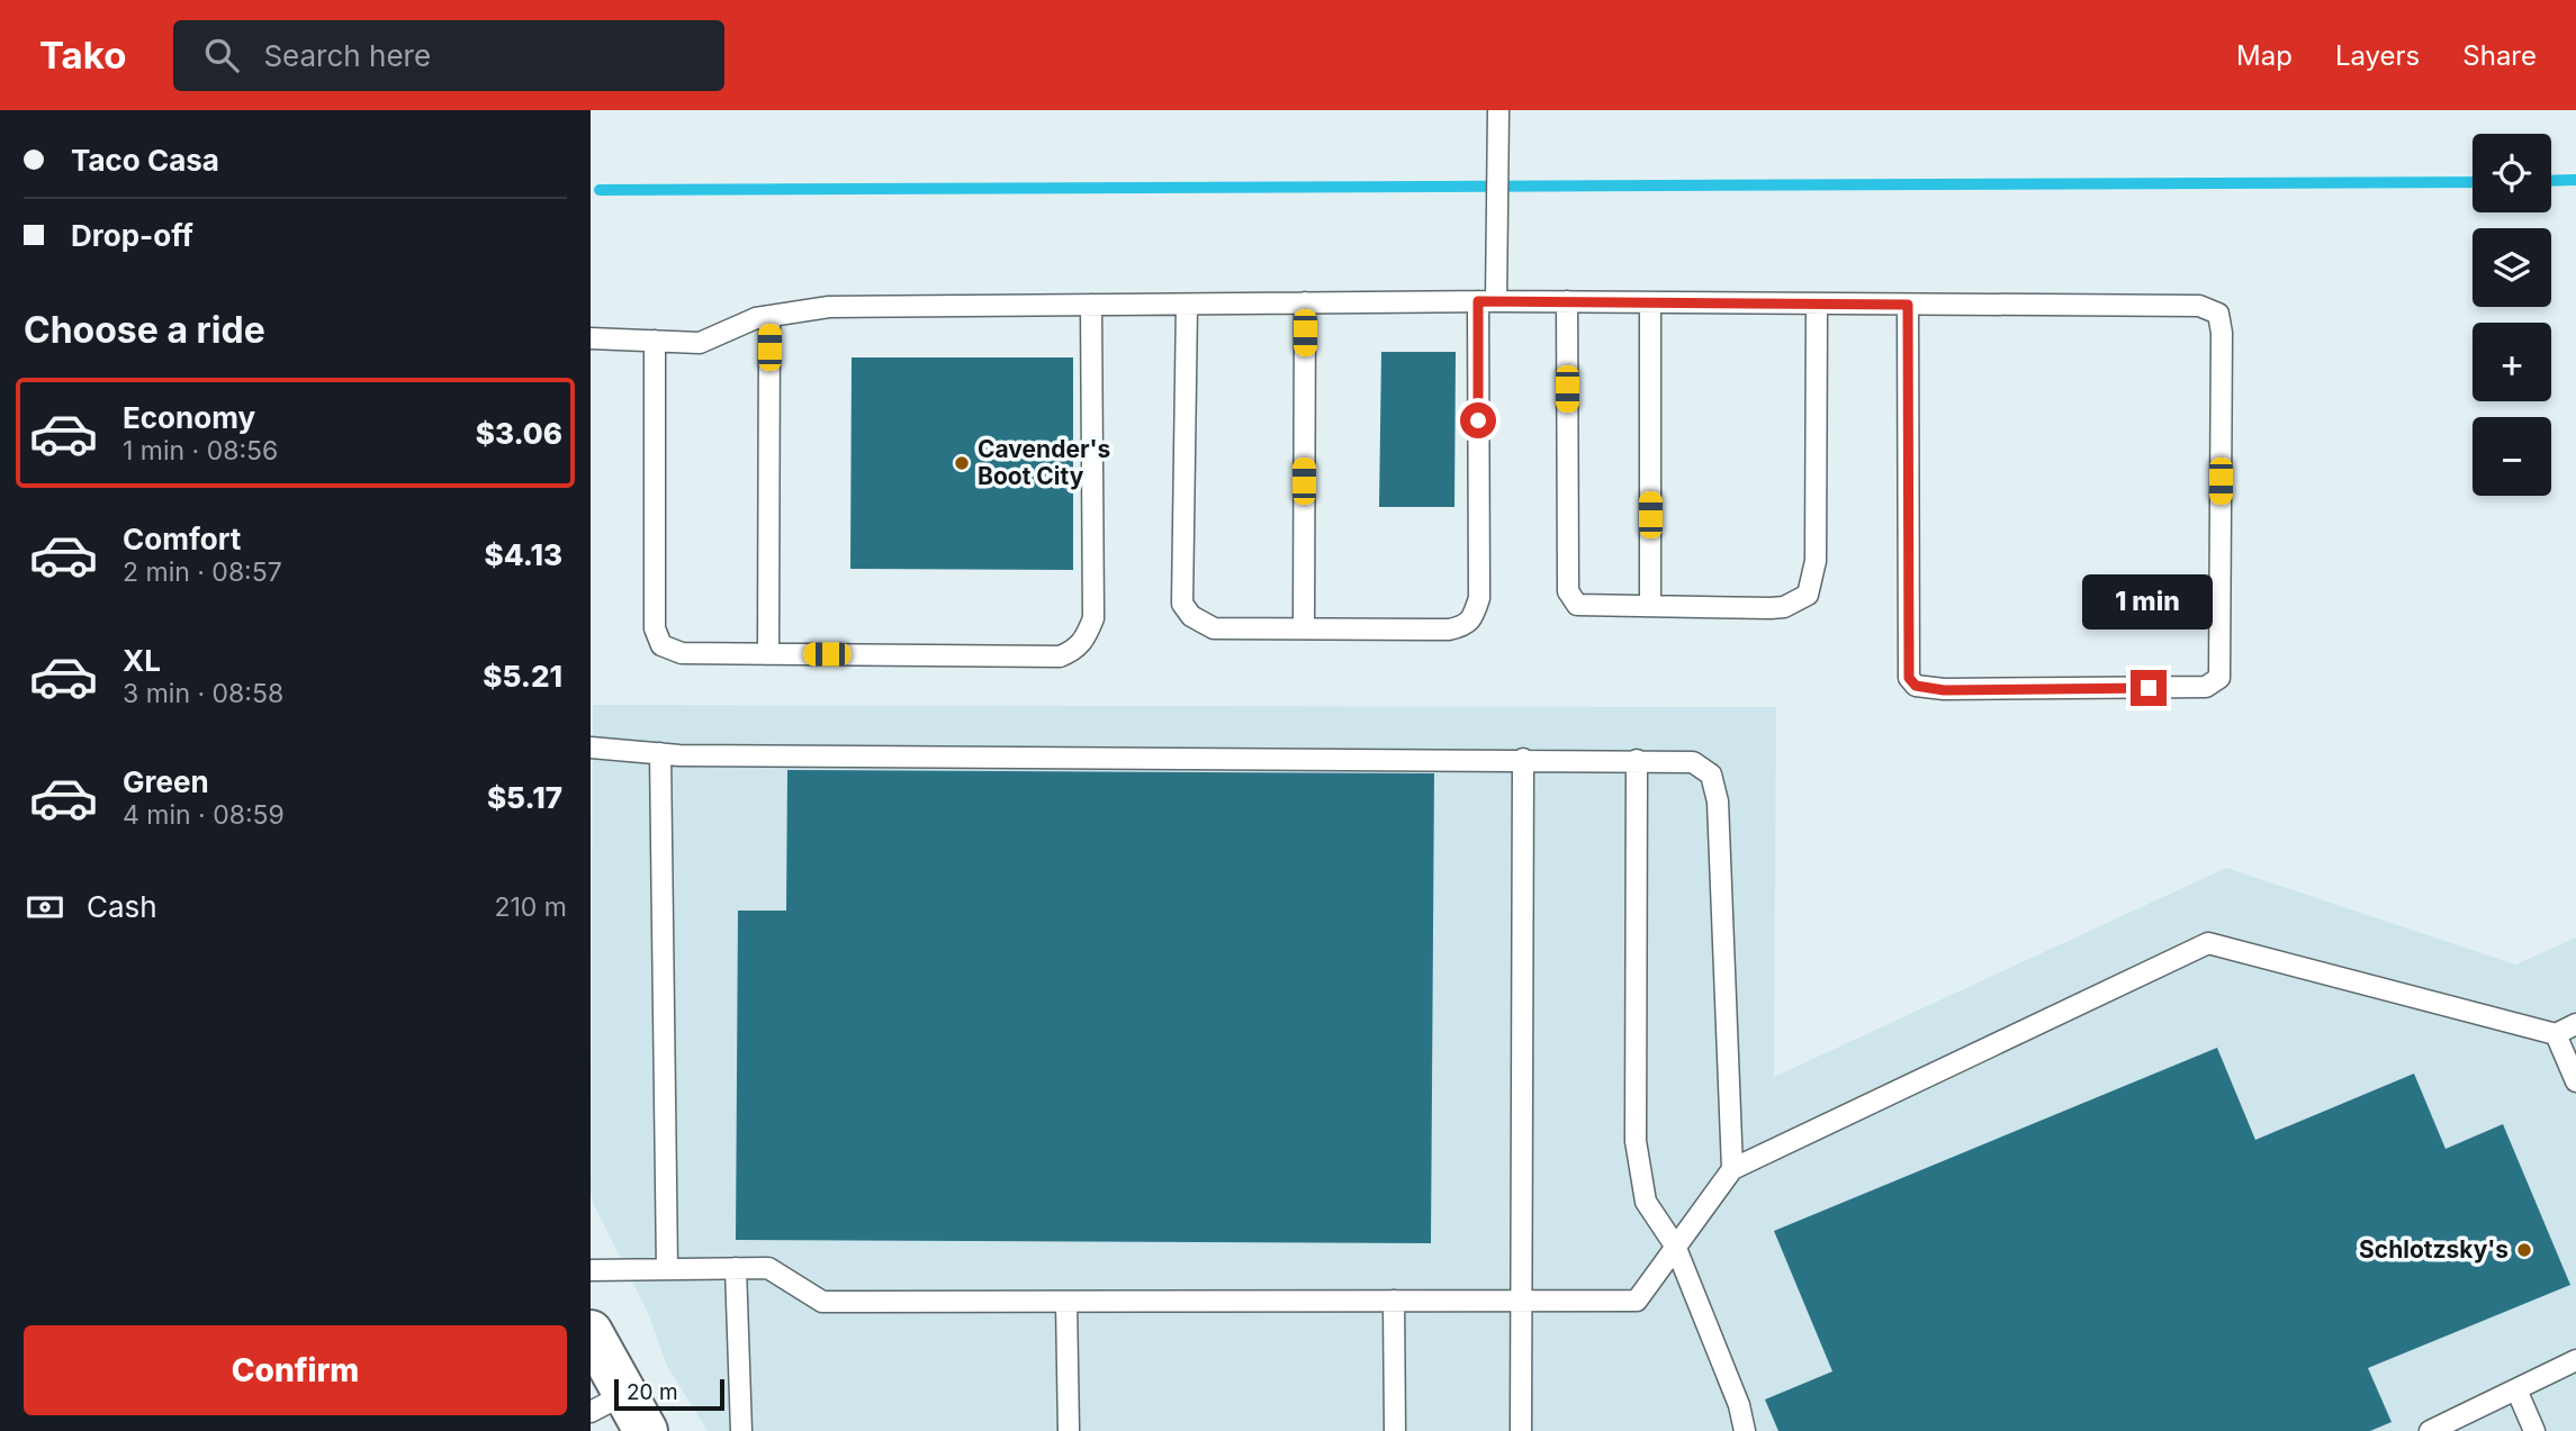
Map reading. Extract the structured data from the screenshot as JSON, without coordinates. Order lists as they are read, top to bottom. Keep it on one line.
{"places":["Cavender's Boot City","Schlotzsky's"],"scale_bar":"20 m","page":{"header":"Tako","search":"Search here","nav":["Map","Layers","Share"],"banner":["Taco Casa","Drop-off"],"map_buttons":["+","−"],"heading":"Choose a ride","list":[{"name":"Economy","note":"1 min · 08:56","value":"$3.06"},{"name":"Comfort","note":"2 min · 08:57","value":"$4.13"},{"name":"XL","note":"3 min · 08:58","value":"$5.21"},{"name":"Green","note":"4 min · 08:59","value":"$5.17"}],"bubble":"1 min","pay":["Cash","210 m"],"buttons":"Confirm","scale":"20 m"}}
